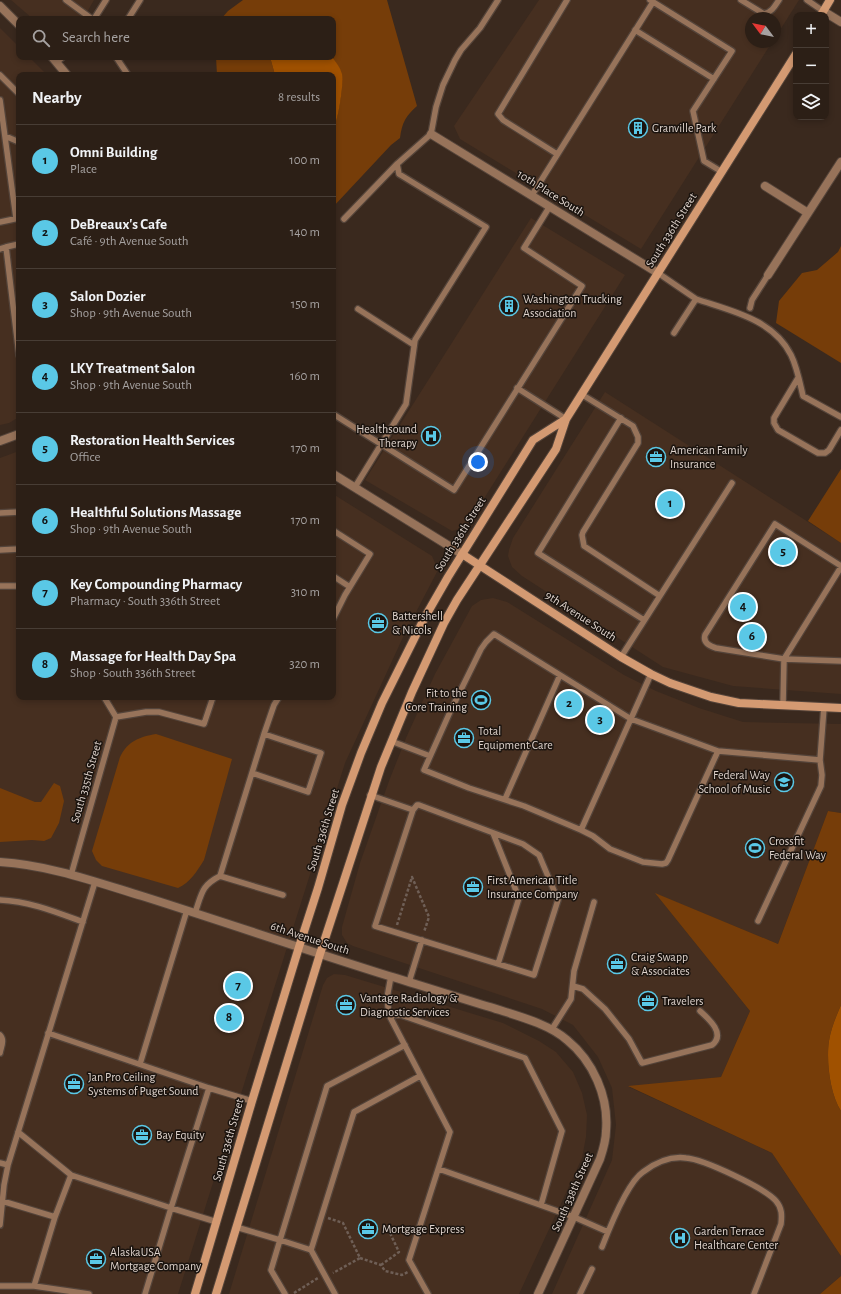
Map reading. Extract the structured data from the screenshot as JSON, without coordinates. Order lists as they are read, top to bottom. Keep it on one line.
{"streets":{"main road":["South 336th Street","9th Avenue South"],"street":["10th Place South","6th Avenue South","South 338th Street"],"lane":["South 335th Street"]},"crossings":[["10th Place South","South 336th Street"],["South 336th Street","9th Avenue South"],["South 336th Street","6th Avenue South"],["South 335th Street","6th Avenue South"],["6th Avenue South","South 338th Street"]],"places":{"building":["Granville Park","Washington Trucking Association"],"hospital":["Healthsound Therapy","Garden Terrace Healthcare Center"],"office":["American Family Insurance","Battershell & Nicols","Total Equipment Care","First American Title Insurance Company","Craig Swapp & Associates","Travelers","Vantage Radiology & Diagnostic Services","Jan Pro Ceiling Systems of Puget Sound","Bay Equity","Mortgage Express","AlaskaUSA Mortgage Company"],"sports":["Fit to the Core Training","Crossfit Federal Way"],"school or university":["Federal Way School of Music"]},"north":"top left","page":{"map_buttons":["+","−"],"search":"Search here","heading":["Nearby","8 results"],"list":[{"mark":"1","name":"Omni Building","note":"Place","value":"100 m"},{"mark":"2","name":"DeBreaux's Cafe","note":"Café · 9th Avenue South","value":"140 m"},{"mark":"3","name":"Salon Dozier","note":"Shop · 9th Avenue South","value":"150 m"},{"mark":"4","name":"LKY Treatment Salon","note":"Shop · 9th Avenue South","value":"160 m"},{"mark":"5","name":"Restoration Health Services","note":"Office","value":"170 m"},{"mark":"6","name":"Healthful Solutions Massage","note":"Shop · 9th Avenue South","value":"170 m"},{"mark":"7","name":"Key Compounding Pharmacy","note":"Pharmacy · South 336th Street","value":"310 m"},{"mark":"8","name":"Massage for Health Day Spa","note":"Shop · South 336th Street","value":"320 m"}],"pins":["1","5","4","6","2","3","7","8"]}}
